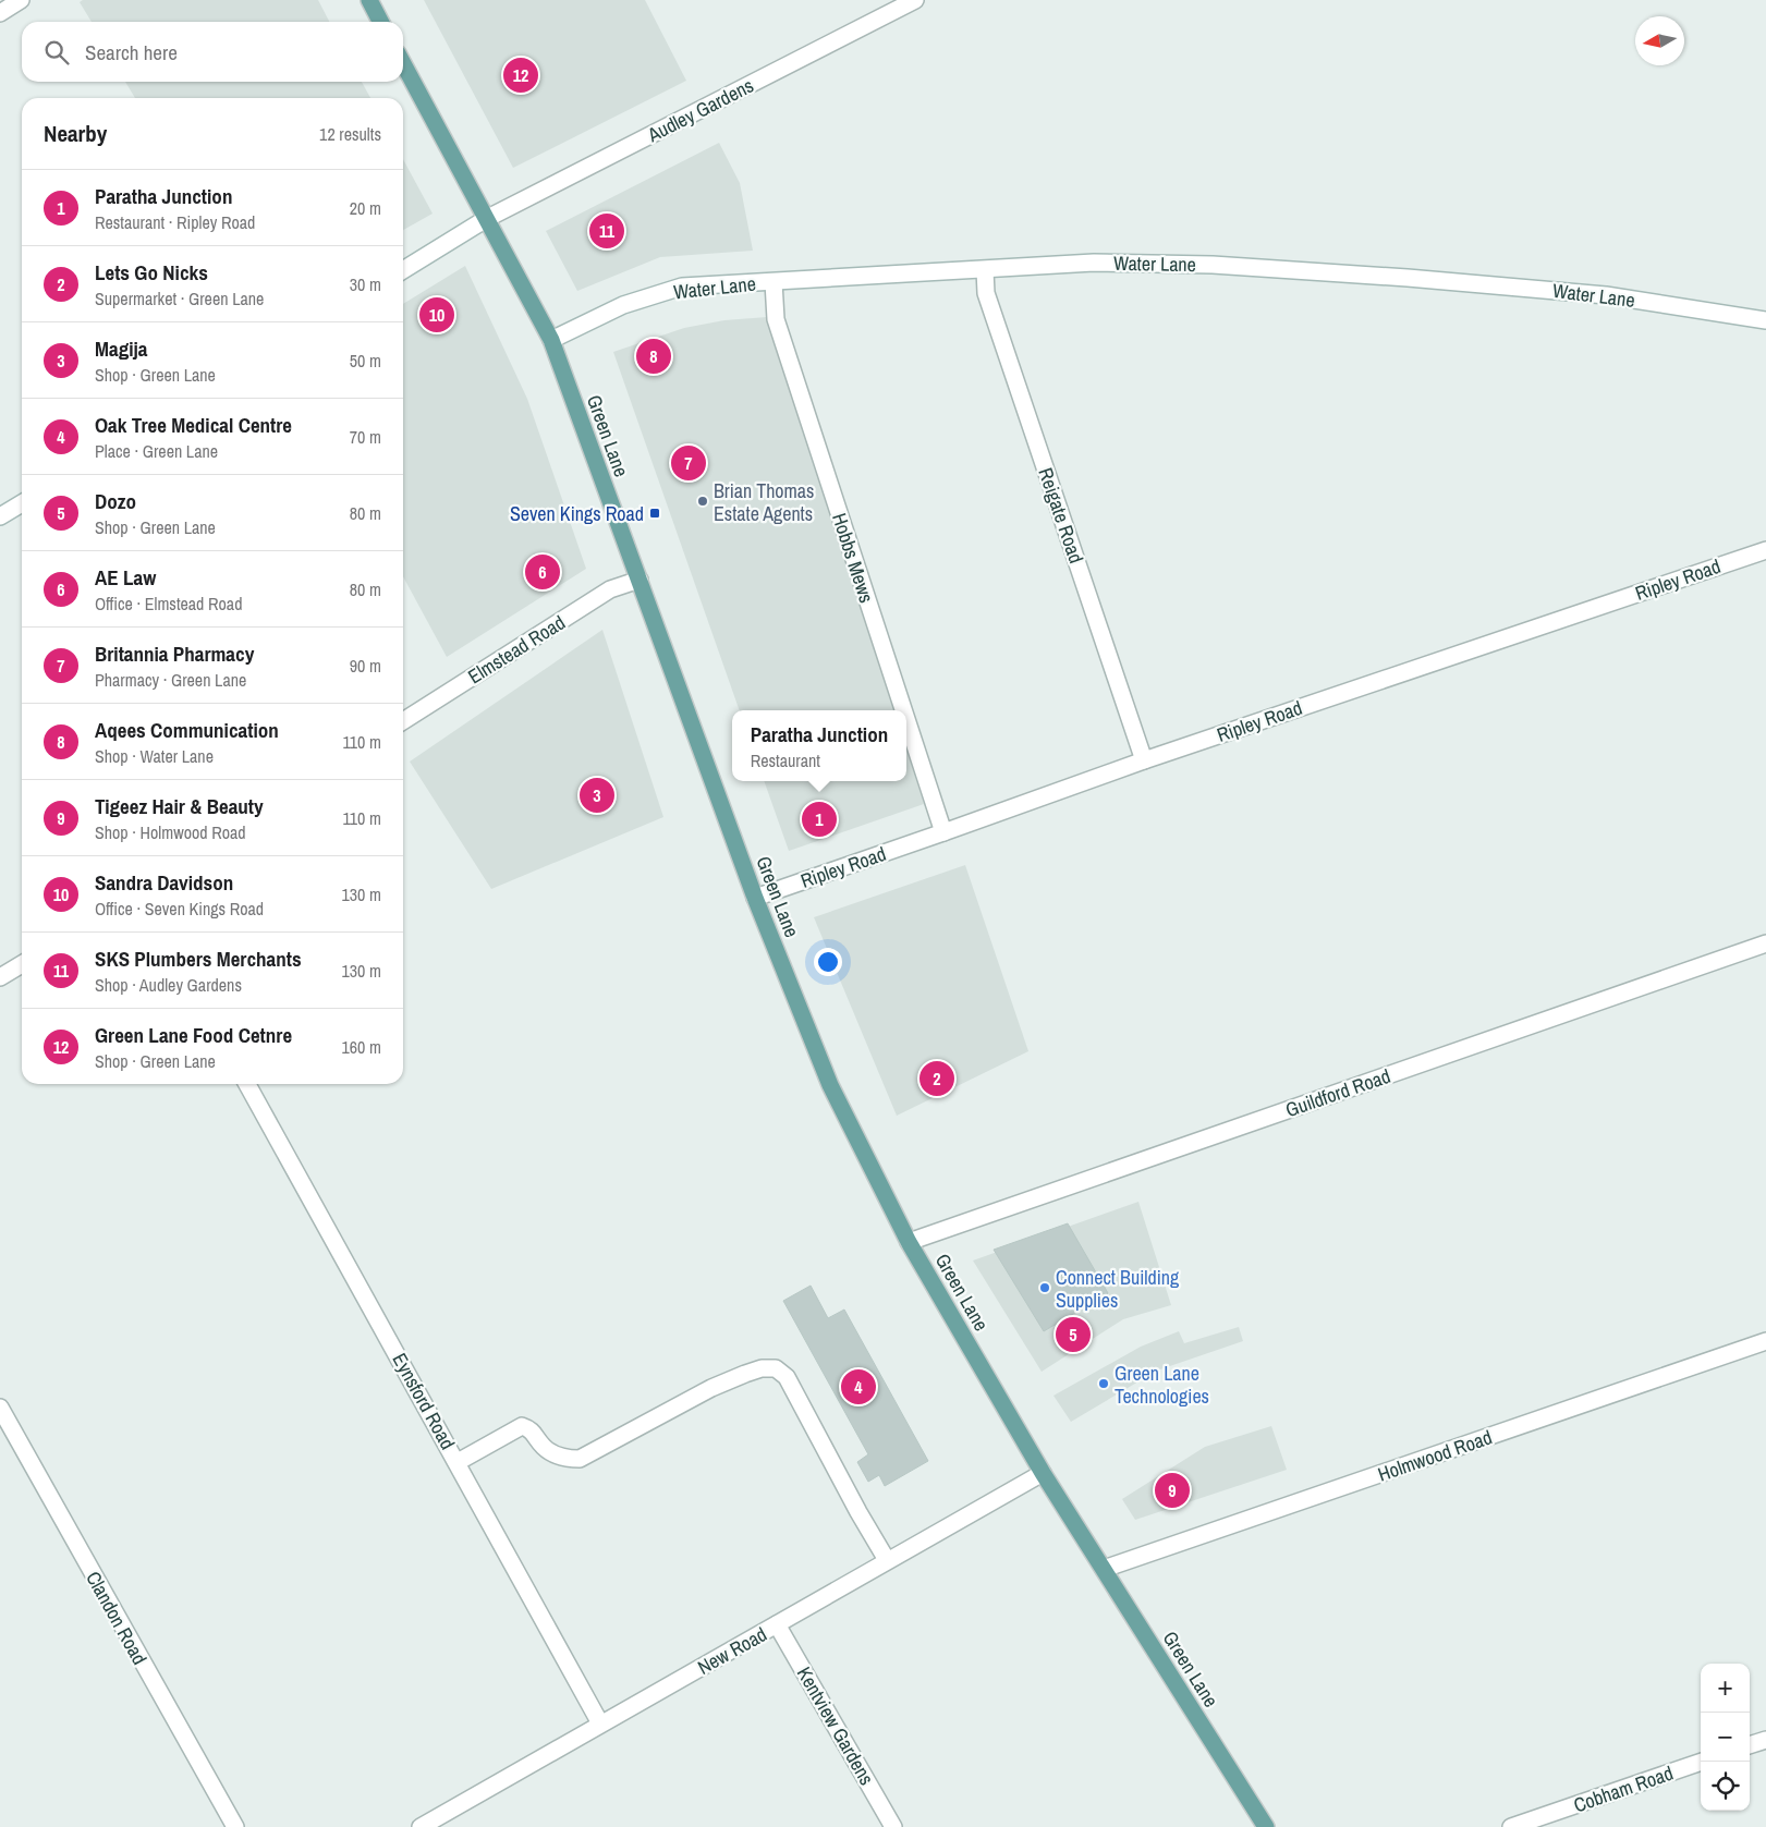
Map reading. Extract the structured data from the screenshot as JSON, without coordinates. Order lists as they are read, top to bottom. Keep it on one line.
{"streets":{"main road":["Green Lane"],"street":["Audley Gardens","Water Lane","Reigate Road","Hobbs Mews","Ripley Road","Elmstead Road","Guildford Road","Eynsford Road","Holmwood Road","Clandon Road","New Road","Kentview Gardens","Cobham Road"]},"crossings":[["Audley Gardens","Green Lane"],["Water Lane","Green Lane"],["Water Lane","Reigate Road"],["Water Lane","Hobbs Mews"],["Green Lane","Ripley Road"],["Green Lane","Elmstead Road"],["Green Lane","Guildford Road"],["Green Lane","Holmwood Road"],["Green Lane","New Road"],["Reigate Road","Ripley Road"],["Hobbs Mews","Ripley Road"],["Eynsford Road","New Road"],["New Road","Kentview Gardens"]],"places":{"other":["Brian Thomas Estate Agents","Connect Building Supplies","Green Lane Technologies"],"transit":["Seven Kings Road"]},"north":"left","page":{"search":"Search here","pins":["12","11","10","8","7","6","3","1","2","5","4","9"],"heading":["Nearby","12 results"],"list":[{"mark":"1","name":"Paratha Junction","note":"Restaurant · Ripley Road","value":"20 m"},{"mark":"2","name":"Lets Go Nicks","note":"Supermarket · Green Lane","value":"30 m"},{"mark":"3","name":"Magija","note":"Shop · Green Lane","value":"50 m"},{"mark":"4","name":"Oak Tree Medical Centre","note":"Place · Green Lane","value":"70 m"},{"mark":"5","name":"Dozo","note":"Shop · Green Lane","value":"80 m"},{"mark":"6","name":"AE Law","note":"Office · Elmstead Road","value":"80 m"},{"mark":"7","name":"Britannia Pharmacy","note":"Pharmacy · Green Lane","value":"90 m"},{"mark":"8","name":"Aqees Communication","note":"Shop · Water Lane","value":"110 m"},{"mark":"9","name":"Tigeez Hair & Beauty","note":"Shop · Holmwood Road","value":"110 m"},{"mark":"10","name":"Sandra Davidson","note":"Office · Seven Kings Road","value":"130 m"},{"mark":"11","name":"SKS Plumbers Merchants","note":"Shop · Audley Gardens","value":"130 m"},{"mark":"12","name":"Green Lane Food Cetnre","note":"Shop · Green Lane","value":"160 m"}],"popup":["Paratha Junction","Restaurant"],"map_buttons":["+","−"]}}
